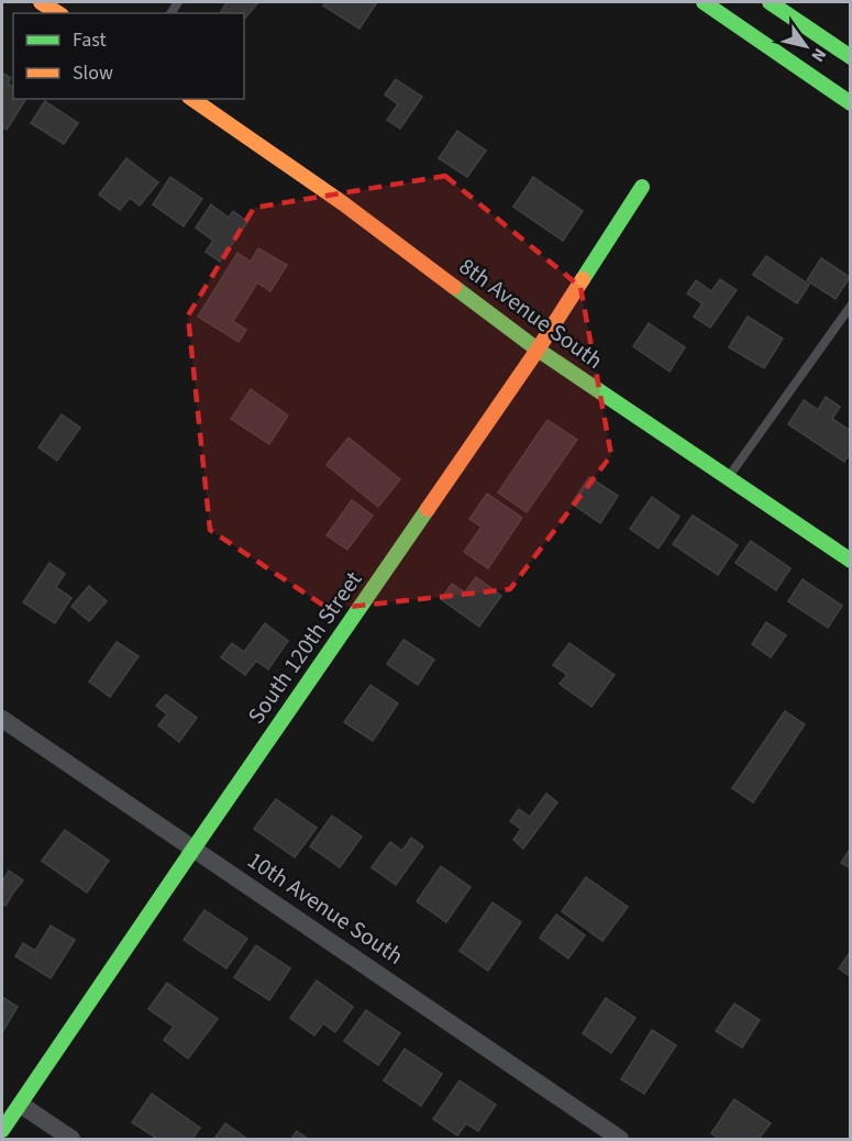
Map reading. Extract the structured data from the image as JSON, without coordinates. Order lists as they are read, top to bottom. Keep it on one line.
{"streets":{"main road":["8th Avenue South","South 120th Street"],"street":["10th Avenue South"]},"crossings":[["8th Avenue South","South 120th Street"],["South 120th Street","10th Avenue South"]],"legend":["Fast","Slow"],"north":"bottom right"}
